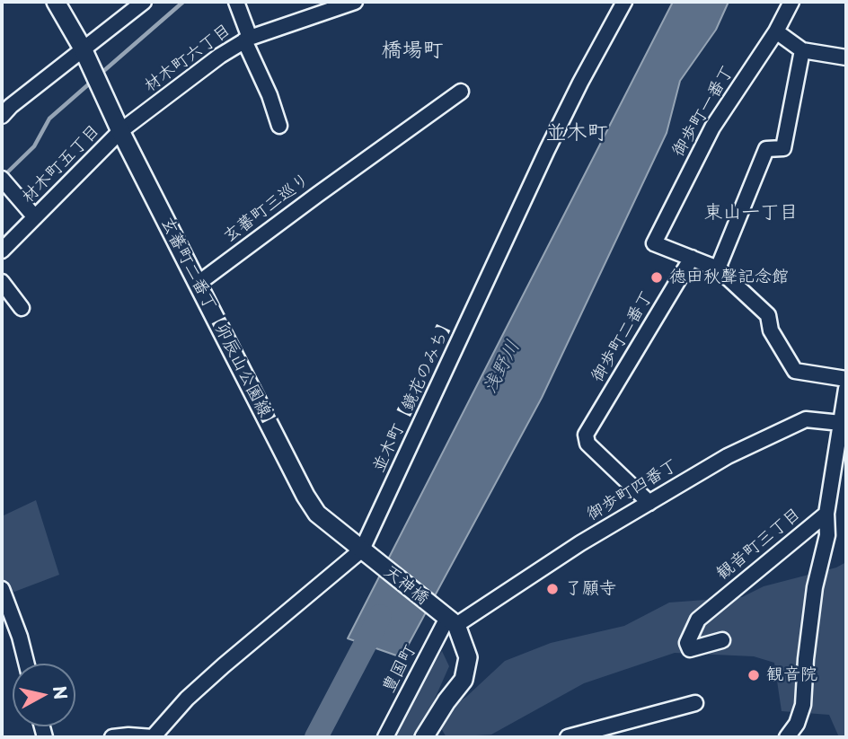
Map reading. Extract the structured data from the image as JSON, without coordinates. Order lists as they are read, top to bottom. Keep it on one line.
{"streets":{"street":["材木町六丁目","御歩町一番丁","材木町五丁目","玄蕃町三巡り","玄蕃町二番丁【卯辰山公園線】","御歩町二番丁","並木町【鏡花のみち】","御歩町四番丁","観音町三丁目","天神橋","豊国町"]},"crossings":[["材木町六丁目","材木町五丁目"],["材木町六丁目","玄蕃町二番丁【卯辰山公園線】"],["御歩町一番丁","御歩町二番丁"],["材木町五丁目","玄蕃町二番丁【卯辰山公園線】"],["玄蕃町三巡り","玄蕃町二番丁【卯辰山公園線】"],["玄蕃町二番丁【卯辰山公園線】","並木町【鏡花のみち】"],["玄蕃町二番丁【卯辰山公園線】","天神橋"],["御歩町二番丁","御歩町四番丁"],["並木町【鏡花のみち】","天神橋"],["御歩町四番丁","観音町三丁目"],["御歩町四番丁","天神橋"],["御歩町四番丁","豊国町"],["天神橋","豊国町"]],"districts":["橋場町","並木町","東山一丁目"],"water":["浅野川"],"places":["徳田秋聲記念館","了願寺","観音院"],"north":"right"}
